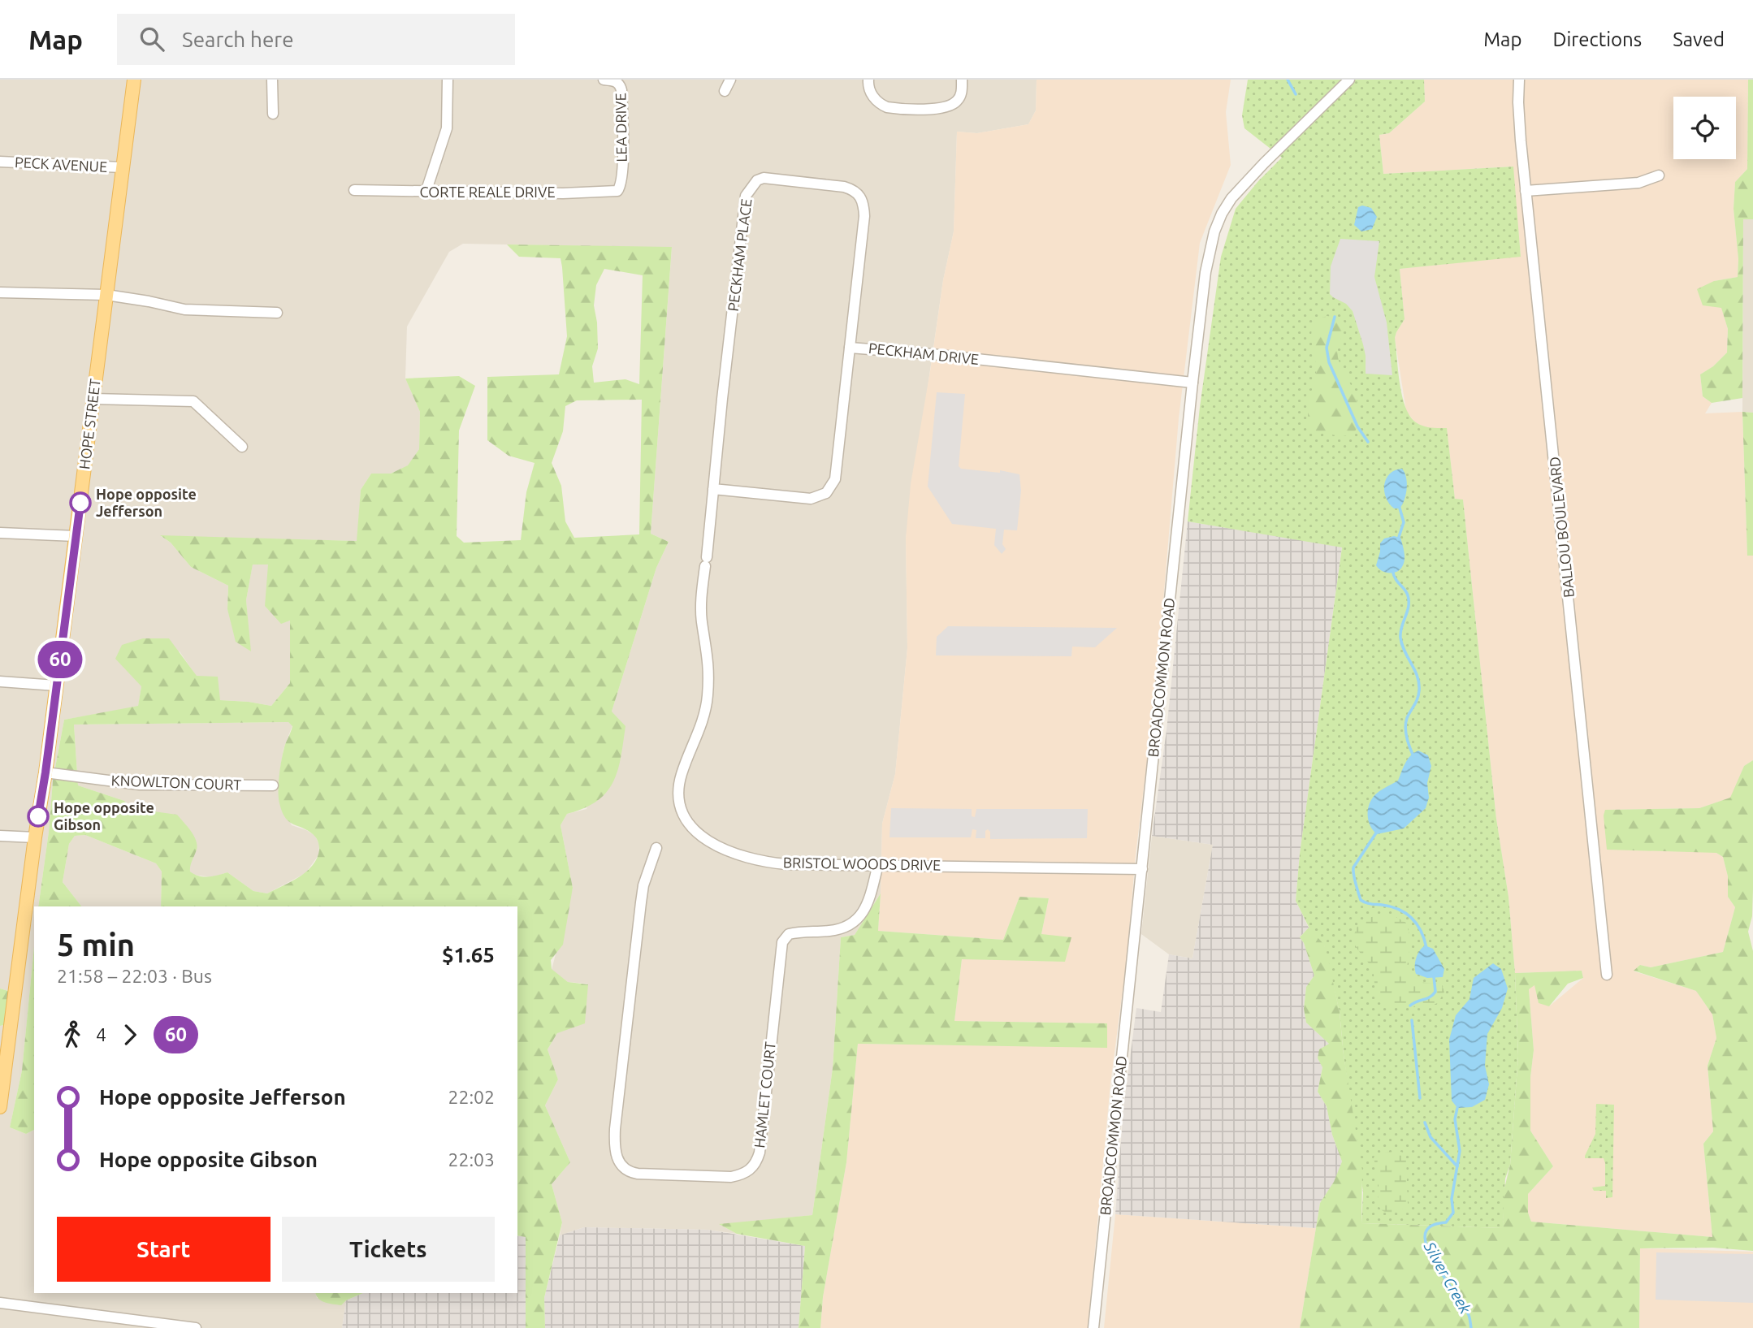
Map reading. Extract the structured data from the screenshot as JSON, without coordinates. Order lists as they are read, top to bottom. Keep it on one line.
{"streets":{"main road":["HOPE STREET"],"street":["LEA DRIVE","PECK AVENUE","CORTE REALE DRIVE","PECKHAM PLACE","PECKHAM DRIVE","BALLOU BOULEVARD","BROADCOMMON ROAD","KNOWLTON COURT","BRISTOL WOODS DRIVE","HAMLET COURT"]},"crossings":[["LEA DRIVE","CORTE REALE DRIVE"],["PECK AVENUE","HOPE STREET"],["PECKHAM PLACE","PECKHAM DRIVE"],["PECKHAM PLACE","BRISTOL WOODS DRIVE"],["PECKHAM DRIVE","BROADCOMMON ROAD"],["HOPE STREET","KNOWLTON COURT"],["BROADCOMMON ROAD","BRISTOL WOODS DRIVE"],["BRISTOL WOODS DRIVE","HAMLET COURT"]],"water":["Silver Creek"],"places":["Hope opposite Jefferson","Hope opposite Gibson"],"lines":["bus line 60"],"page":{"header":"Map","search":"Search here","nav":["Map","Directions","Saved"],"on_map":"60","heading":["5 min","21:58 – 22:03 · Bus","$1.65"],"legs":["4","60"],"list":[{"name":"Hope opposite Jefferson","value":"22:02"},{"name":"Hope opposite Gibson","value":"22:03"}],"buttons":["Start","Tickets"]}}
